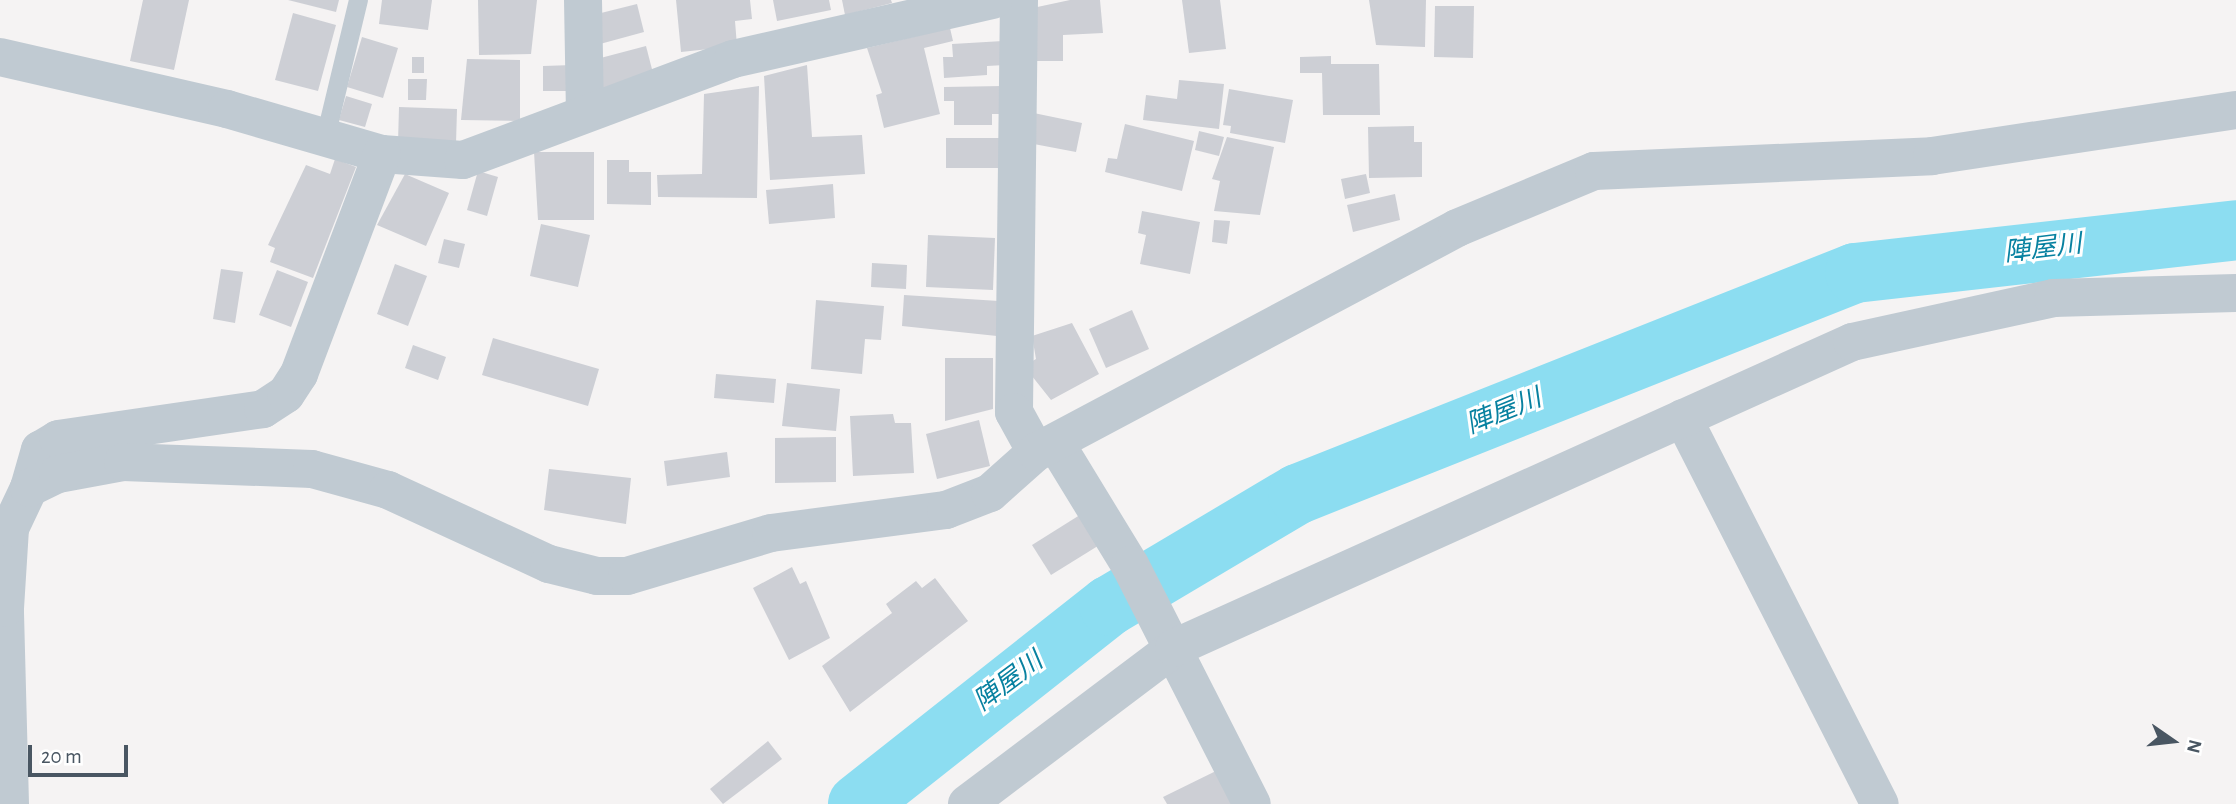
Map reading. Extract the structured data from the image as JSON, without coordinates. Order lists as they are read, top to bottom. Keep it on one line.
{"water":["陣屋川"],"scale_bar":"20 m","north":"right"}
